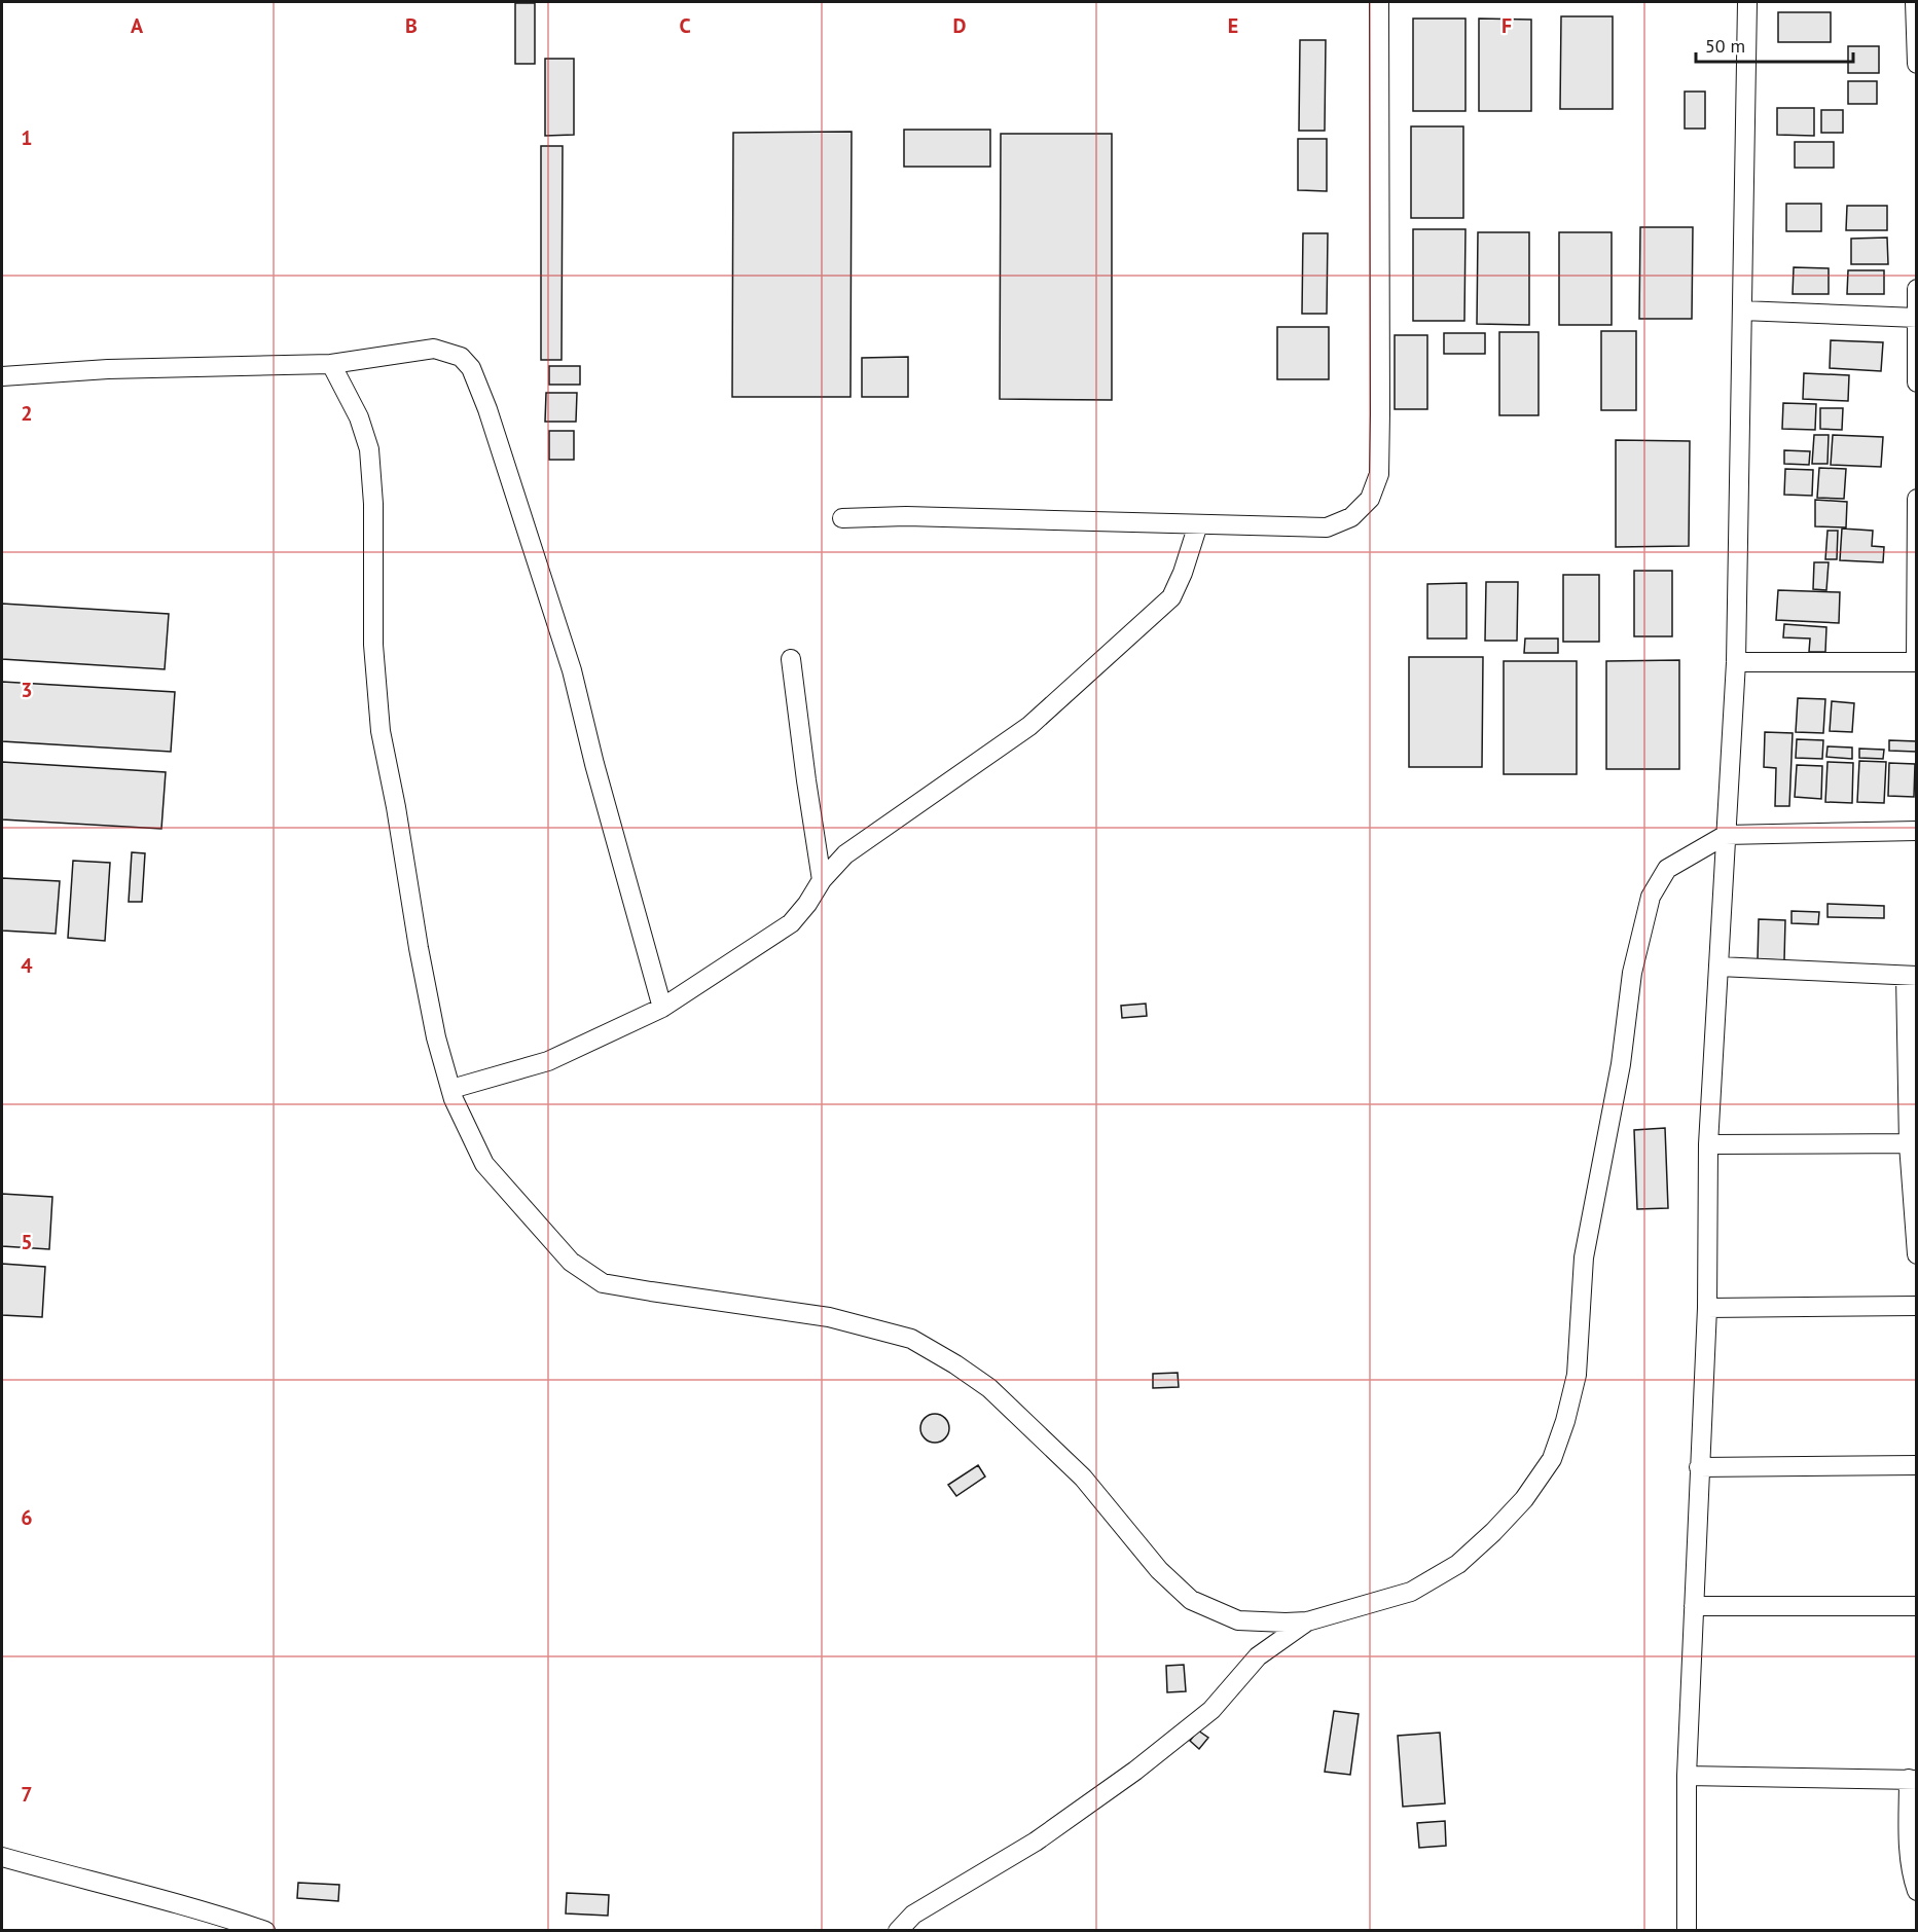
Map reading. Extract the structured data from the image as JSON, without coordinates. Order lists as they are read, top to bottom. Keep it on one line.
{"scale_bar":"50 m","grid":{"columns":["A","B","C","D","E","F"],"rows":["1","2","3","4","5","6","7"]}}
